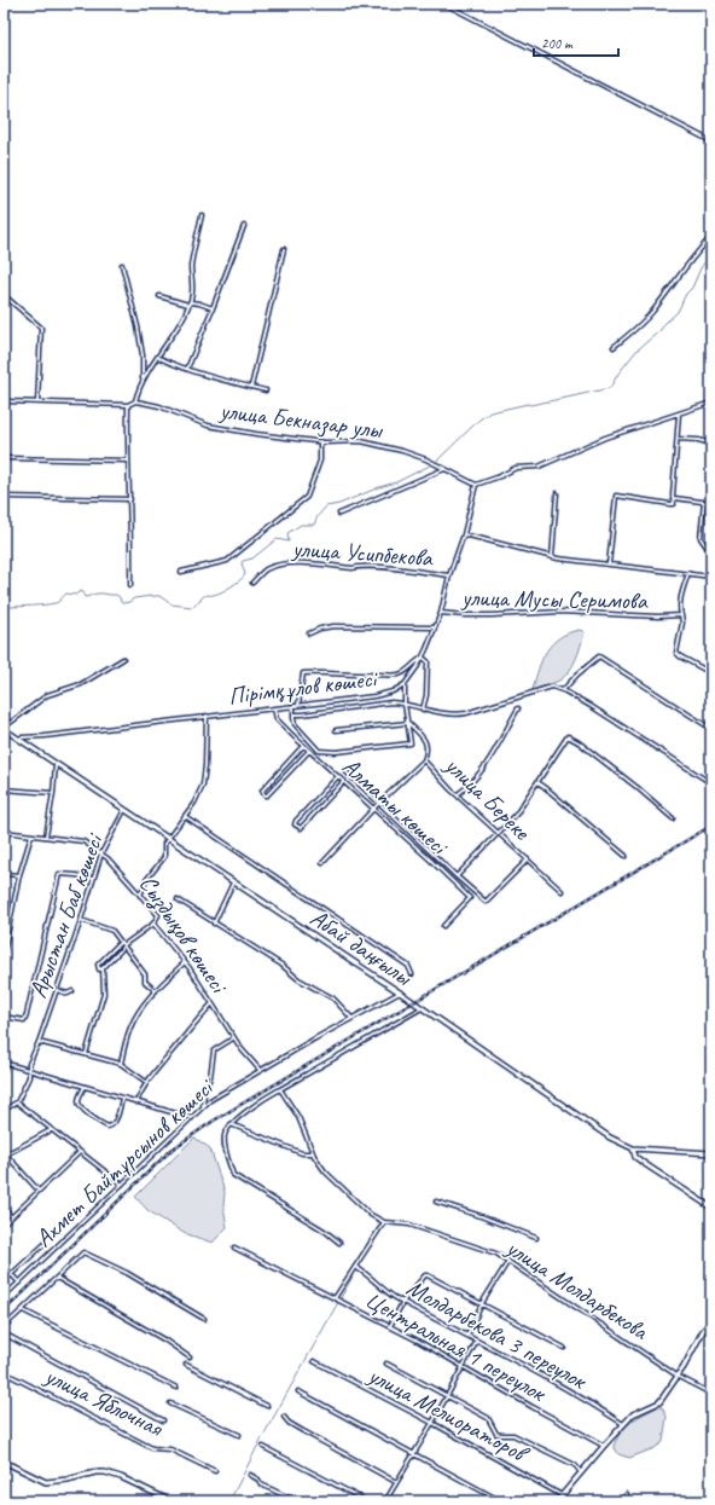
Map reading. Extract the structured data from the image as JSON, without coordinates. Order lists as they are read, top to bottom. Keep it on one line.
{"streets":{"street":["улица Бекназар улы","улица Усипбекова","улица Мусы Серимова","Пірімқұлов көшесі","улица Береке","Алматы көшесі","Арыстан Баб көшесі","Сыздықов көшесі","Абай даңғылы","Ахмет Байтұрсынов көшесі","улица Молдарбекова","Молдарбекова 3 переулок","Центральная 1 переулок","улица Яблочная","улица Мелиораторов"]},"crossings":[["улица Бекназар улы","Пірімқұлов көшесі"],["улица Усипбекова","Пірімқұлов көшесі"],["улица Мусы Серимова","Пірімқұлов көшесі"],["Пірімқұлов көшесі","Алматы көшесі"],["Пірімқұлов көшесі","Абай даңғылы"],["Арыстан Баб көшесі","Сыздықов көшесі"],["Арыстан Баб көшесі","Абай даңғылы"],["Сыздықов көшесі","Ахмет Байтұрсынов көшесі"],["Абай даңғылы","Ахмет Байтұрсынов көшесі"]],"scale_bar":"200 m"}
